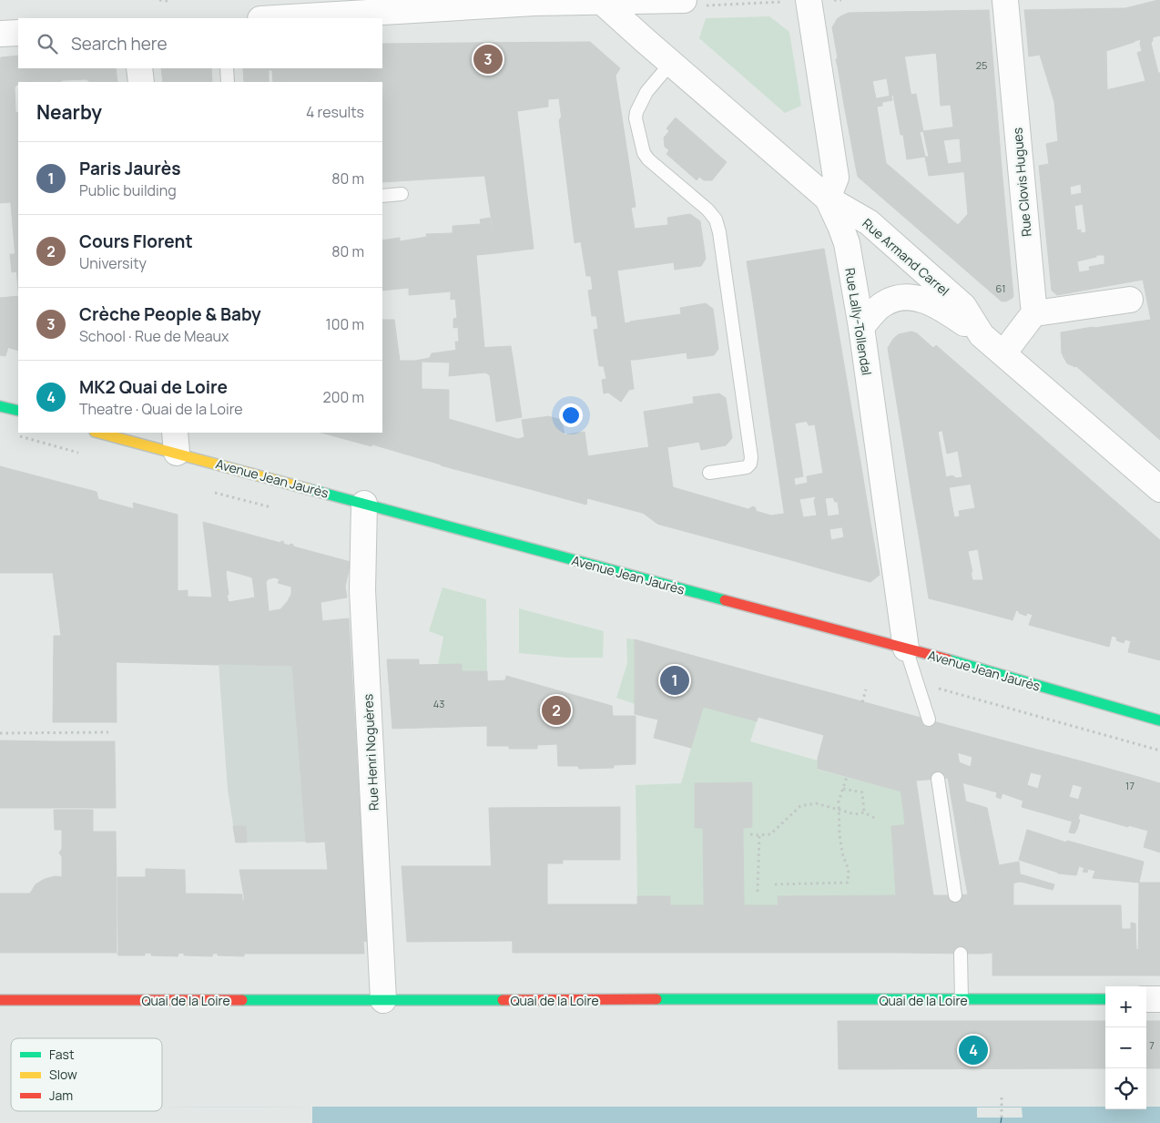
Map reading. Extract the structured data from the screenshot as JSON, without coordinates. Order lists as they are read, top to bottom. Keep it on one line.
{"streets":{"main road":["Avenue Jean Jaurès","Quai de la Loire"],"street":["Rue Clovis Hugues","Rue Armand Carrel","Rue Lally-Tollendal","Rue Henri Noguères"]},"crossings":[["Rue Armand Carrel","Rue Lally-Tollendal"],["Rue Lally-Tollendal","Avenue Jean Jaurès"],["Avenue Jean Jaurès","Rue Henri Noguères"],["Rue Henri Noguères","Quai de la Loire"]],"house_numbers":["25","61","43","17","7"],"legend":["Fast","Slow","Jam"],"page":{"search":"Search here","pins":["3","1","2","4"],"heading":["Nearby","4 results"],"list":[{"mark":"1","name":"Paris Jaurès","note":"Public building","value":"80 m"},{"mark":"2","name":"Cours Florent","note":"University","value":"80 m"},{"mark":"3","name":"Crèche People & Baby","note":"School · Rue de Meaux","value":"100 m"},{"mark":"4","name":"MK2 Quai de Loire","note":"Theatre · Quai de la Loire","value":"200 m"}],"map_buttons":["+","−"]}}
